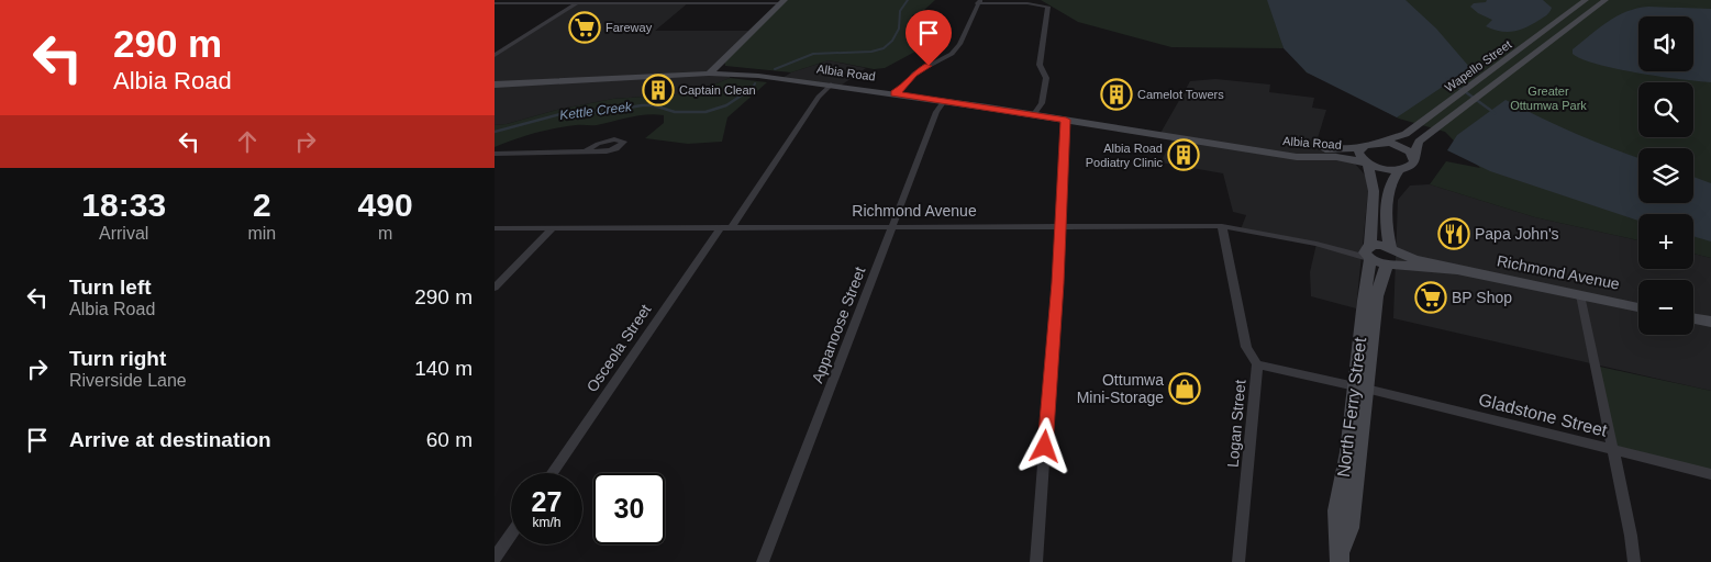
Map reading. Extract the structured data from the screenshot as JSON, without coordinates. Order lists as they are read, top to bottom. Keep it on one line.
{"streets":{"main road":["Wapello Street","Albia Road","Richmond Avenue","North Ferry Street"],"street":["Appanoose Street","Osceola Street","Gladstone Street","Logan Street"]},"crossings":[["Wapello Street","Albia Road"],["Wapello Street","North Ferry Street"],["Albia Road","Appanoose Street"],["Albia Road","Osceola Street"],["Albia Road","North Ferry Street"],["Richmond Avenue","Appanoose Street"],["Richmond Avenue","Osceola Street"],["Richmond Avenue","North Ferry Street"],["Richmond Avenue","Logan Street"],["North Ferry Street","Gladstone Street"],["Gladstone Street","Logan Street"]],"water":["Kettle Creek"],"parks":["Greater Ottumwa Park"],"places":{"supermarket":["Fareway","BP Shop"],"building":["Captain Clean","Camelot Towers","Albia Road Podiatry Clinic"],"restaurant":["Papa John's"],"shop":["Ottumwa Mini-Storage"]},"page":{"turn":["290 m","Albia Road"],"map_buttons":["+","−"],"eta":["18:33","Arrival","2","min","490","m"],"list":[{"name":"Turn left","note":"Albia Road","value":"290 m"},{"name":"Turn right","note":"Riverside Lane","value":"140 m"},{"name":"Arrive at destination","value":"60 m"}],"speed":"27 km/h","limit":"30"}}
